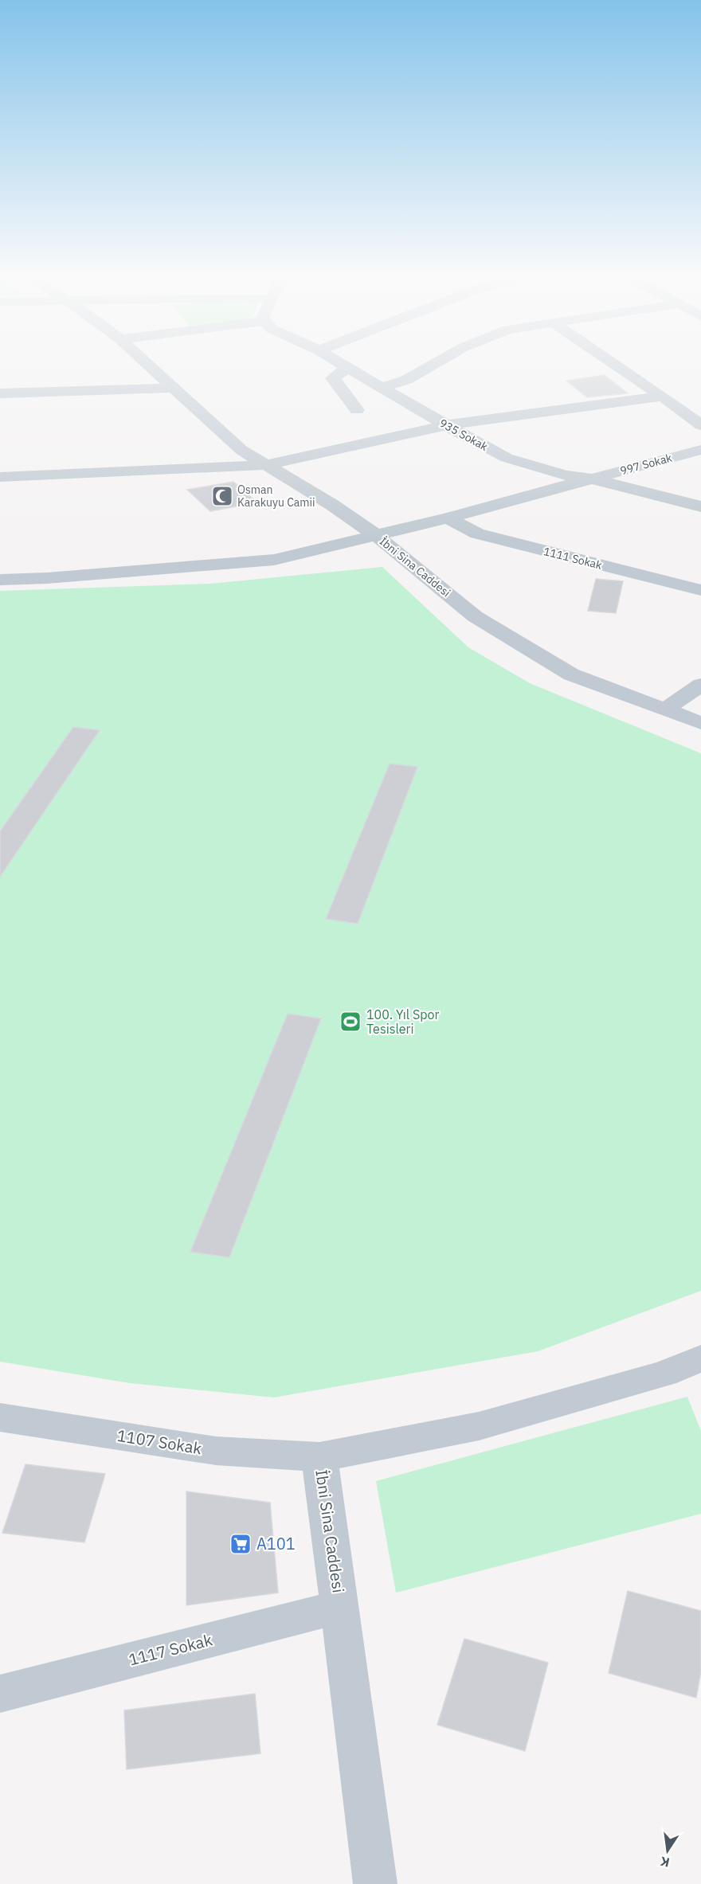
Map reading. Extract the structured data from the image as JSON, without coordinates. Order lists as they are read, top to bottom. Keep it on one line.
{"streets":{"street":["935 Sokak","997 Sokak","1111 Sokak","İbni Sina Caddesi","1107 Sokak","1117 Sokak"]},"crossings":[["935 Sokak","997 Sokak"],["935 Sokak","İbni Sina Caddesi"],["997 Sokak","İbni Sina Caddesi"],["1111 Sokak","İbni Sina Caddesi"],["İbni Sina Caddesi","1107 Sokak"],["İbni Sina Caddesi","1117 Sokak"]],"places":{"mosque":["Osman Karakuyu Camii"],"sports":["100. Yıl Spor Tesisleri"],"supermarket":["A101"]},"north":"bottom"}
